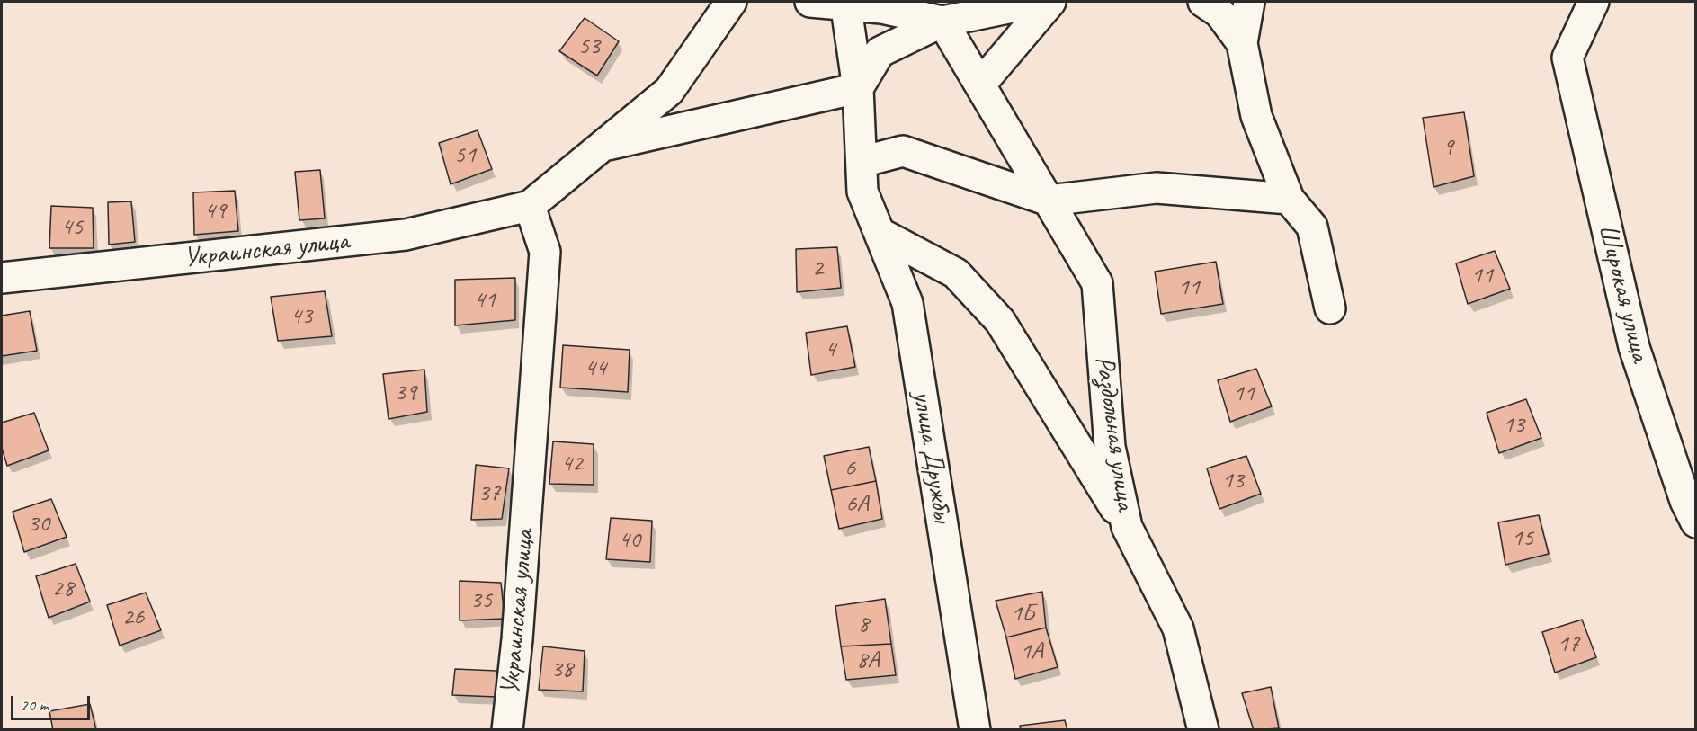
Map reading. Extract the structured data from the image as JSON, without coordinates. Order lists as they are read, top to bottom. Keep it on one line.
{"streets":{"street":["Украинская улица","Широкая улица","Раздольная улица","улица Дружбы"]},"house_numbers":["53","9","51","49","45","2","11","11","41","43","4","44","39","11","13","42","6","13","37","6А","30","15","40","28","35","1Б","26","8","17","1А","8А","38"],"scale_bar":"20 m"}
